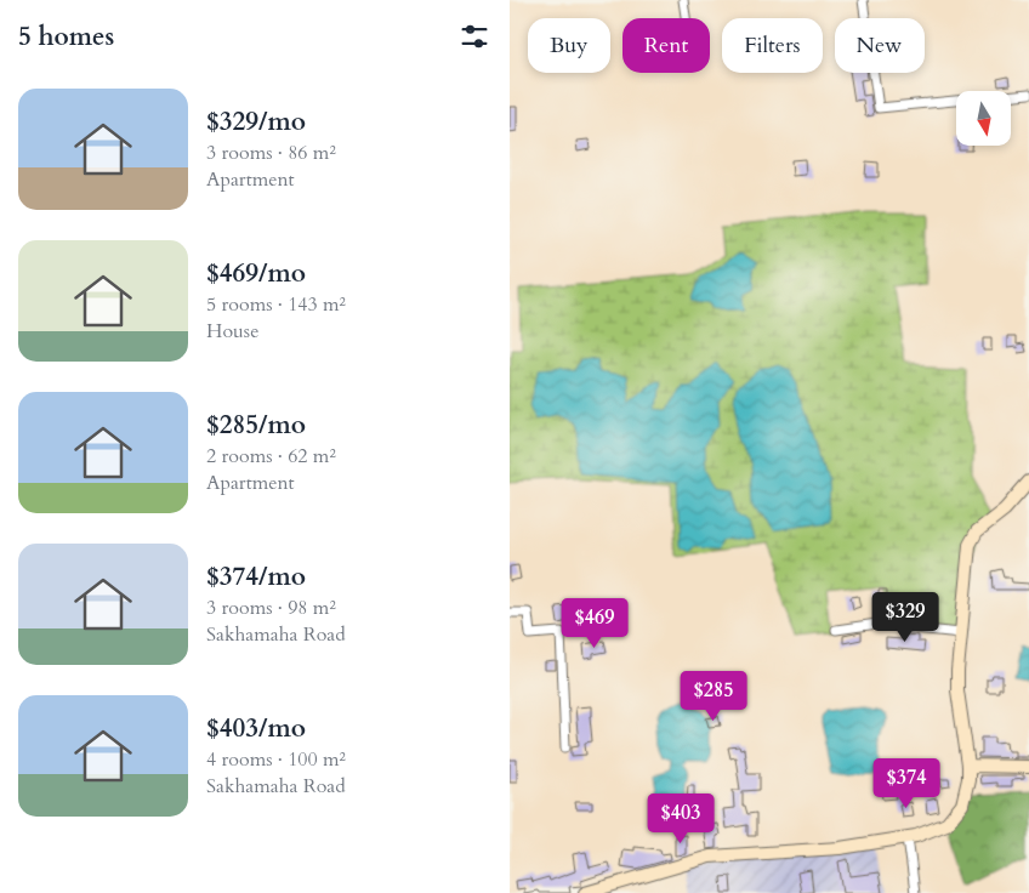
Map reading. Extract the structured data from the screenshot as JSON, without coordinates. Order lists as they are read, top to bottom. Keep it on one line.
{"north":"bottom","page":{"heading":"5 homes","chip":["Buy","Rent","Filters","New"],"list":[{"name":"$329/mo","note":"3 rooms · 86 m² · Apartment"},{"name":"$469/mo","note":"5 rooms · 143 m² · House"},{"name":"$285/mo","note":"2 rooms · 62 m² · Apartment"},{"name":"$374/mo","note":"3 rooms · 98 m² · Sakhamaha Road"},{"name":"$403/mo","note":"4 rooms · 100 m² · Sakhamaha Road"}],"price":["$329","$469","$285","$374","$403"]}}
